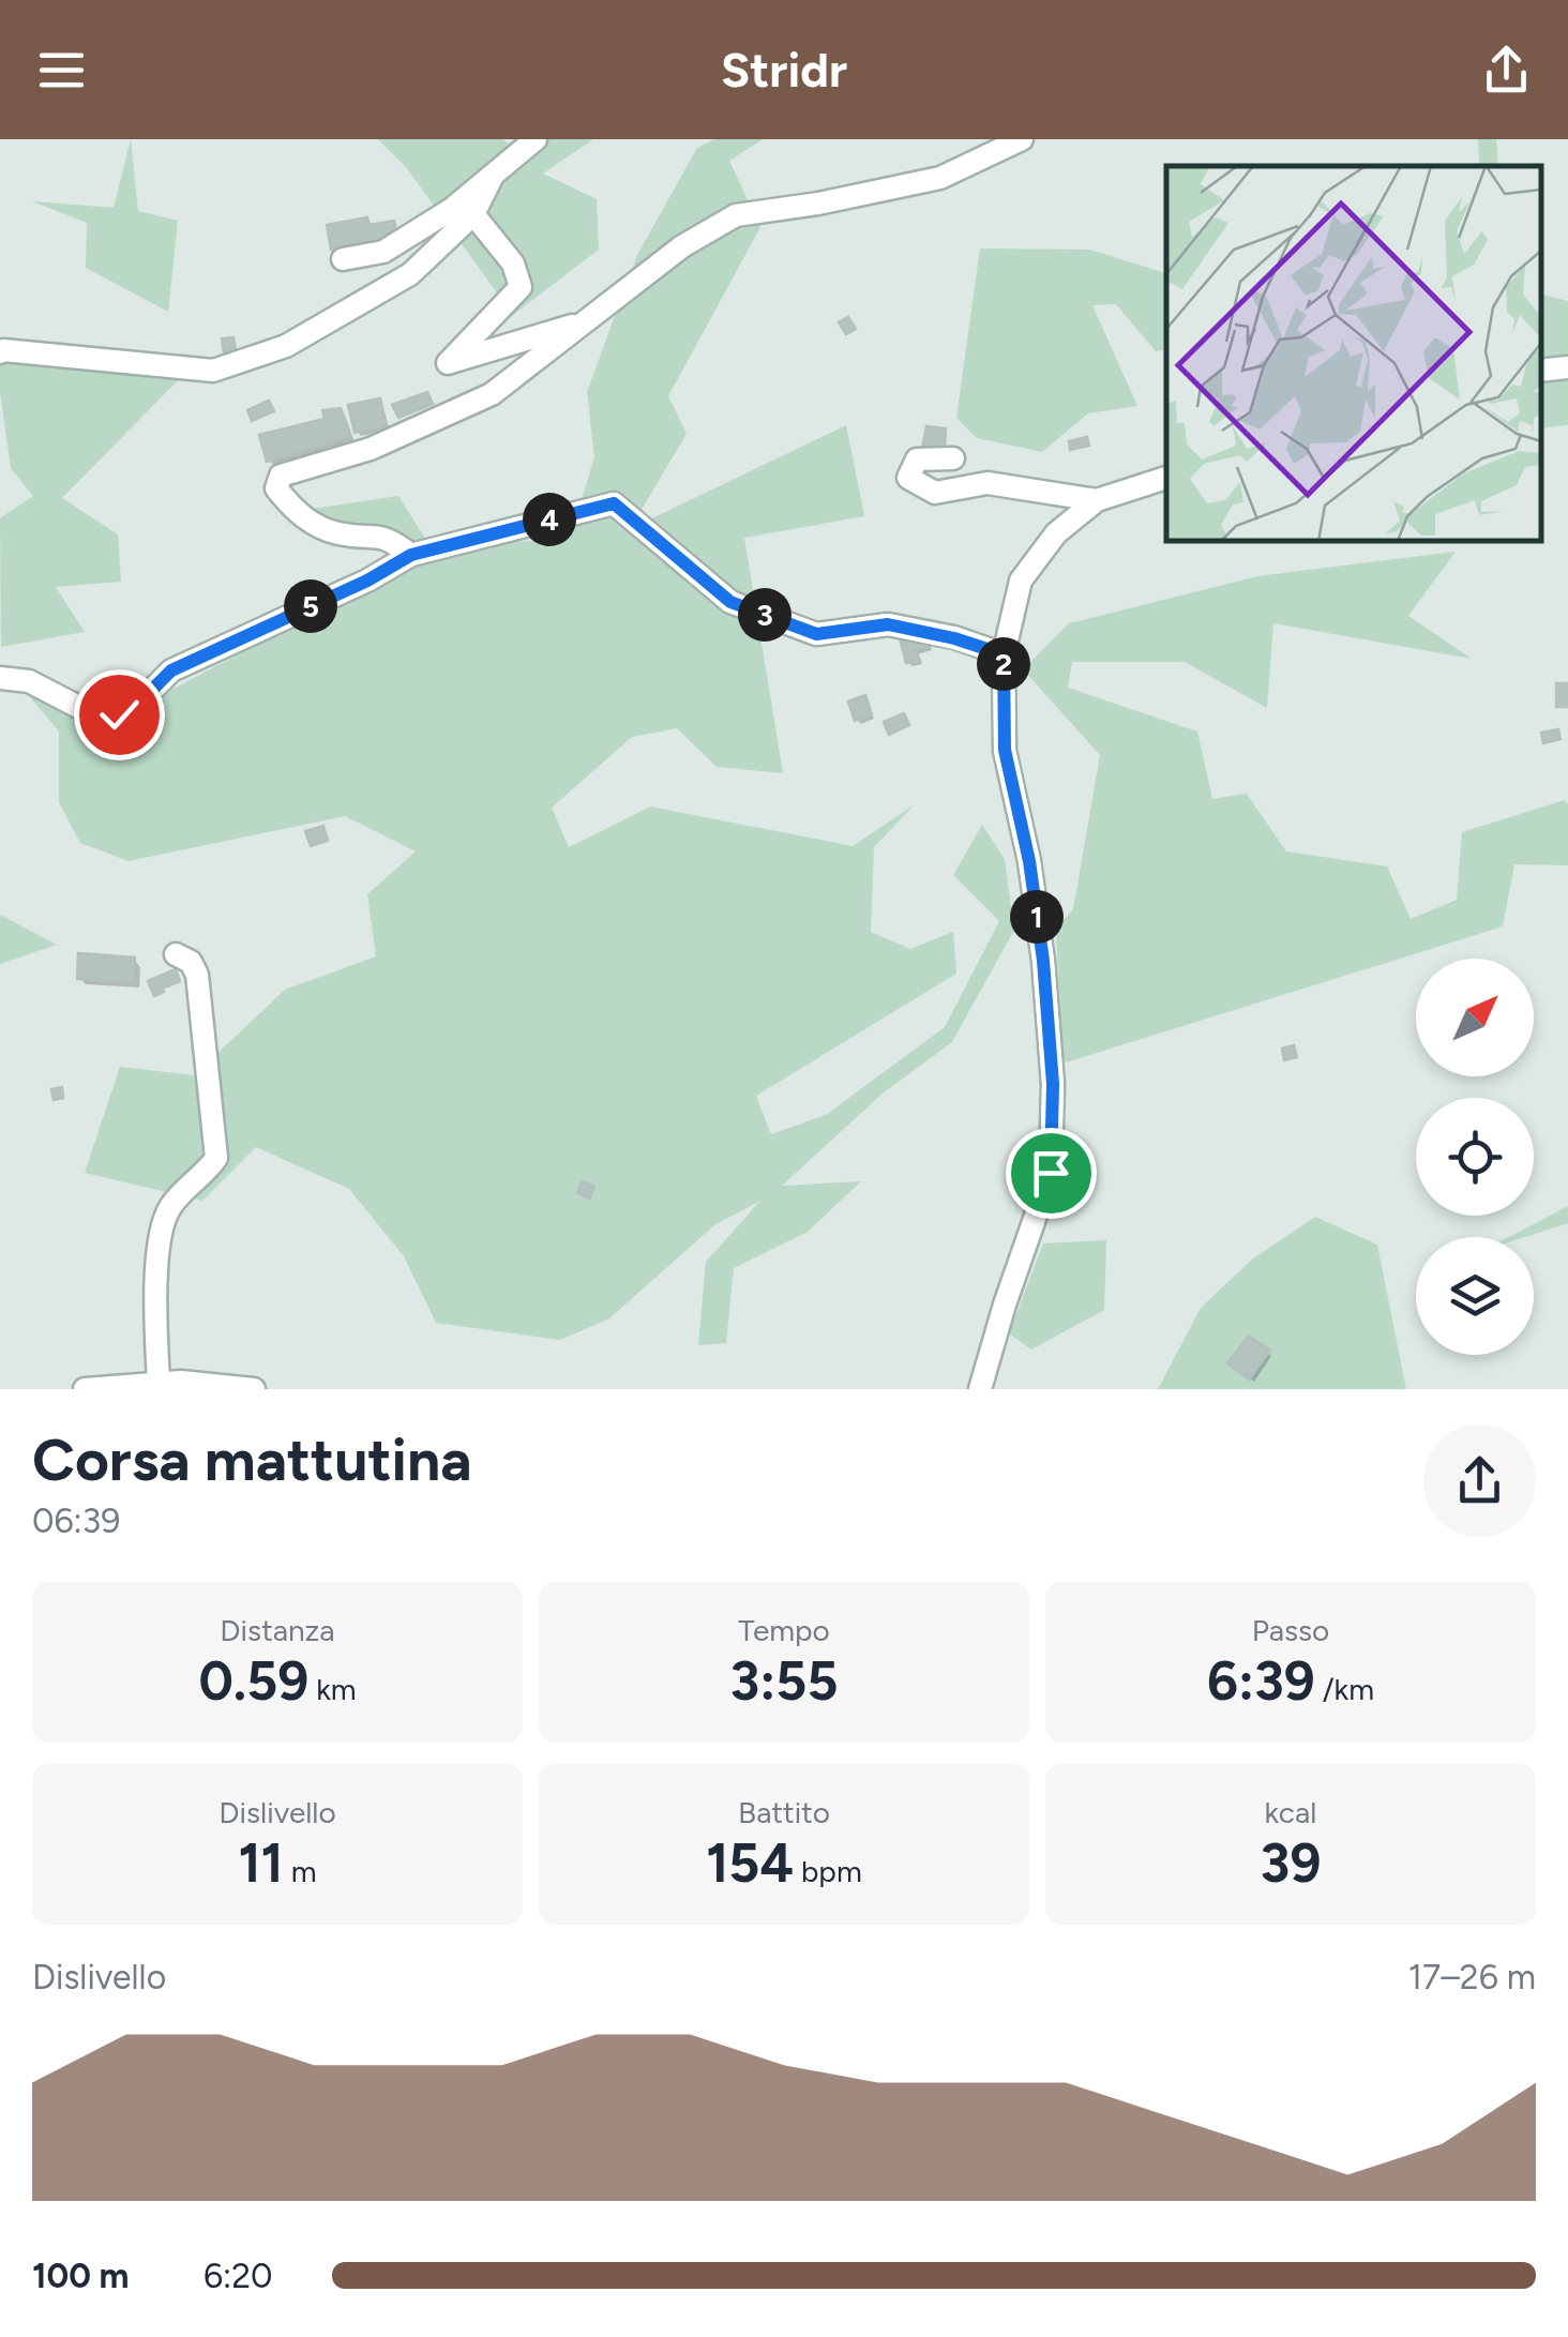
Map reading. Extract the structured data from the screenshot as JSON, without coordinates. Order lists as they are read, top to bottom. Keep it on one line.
{"north":"top right","page":{"header":"Stridr","pins":["4","5","3","2","1"],"heading":["Corsa mattutina","06:39"],"stats":[["Distanza","0.59 km"],["Tempo","3:55"],["Passo","6:39 /km"],["Dislivello","11 m"],["Battito","154 bpm"],["kcal","39"]],"chart":["Dislivello","17–26 m"],"list":[{"name":"100 m","note":"6:20"}]}}
